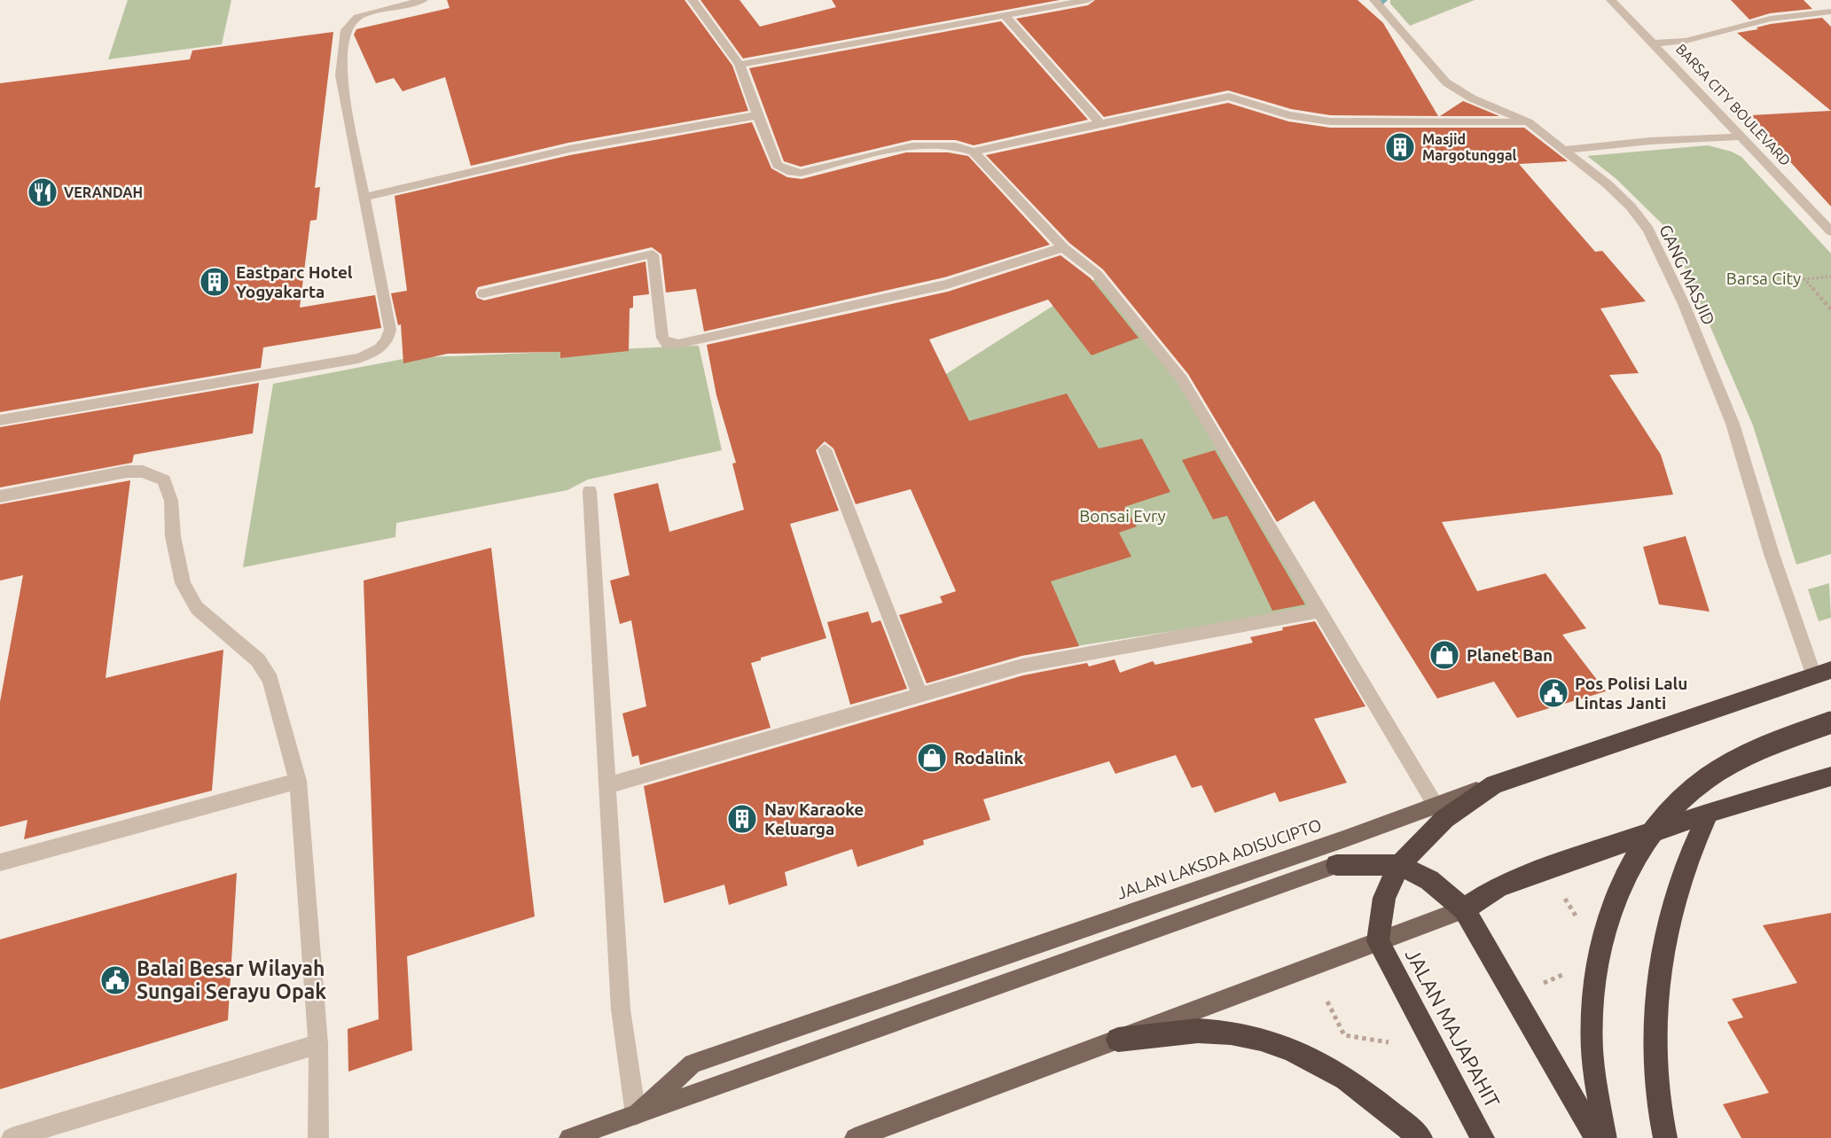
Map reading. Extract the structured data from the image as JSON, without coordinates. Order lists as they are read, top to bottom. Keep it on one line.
{"streets":{"highway":["JALAN MAJAPAHIT"],"main road":["JALAN LAKSDA ADISUCIPTO"],"street":["BARSA CITY BOULEVARD","GANG MASJID"]},"parks":["Barsa City","Bonsai Evry"],"places":{"building":["Masjid Margotunggal","Eastparc Hotel Yogyakarta","Nav Karaoke Keluarga"],"restaurant":["VERANDAH"],"shop":["Planet Ban","Rodalink"],"public building":["Pos Polisi Lalu Lintas Janti","Balai Besar Wilayah Sungai Serayu Opak"]}}
